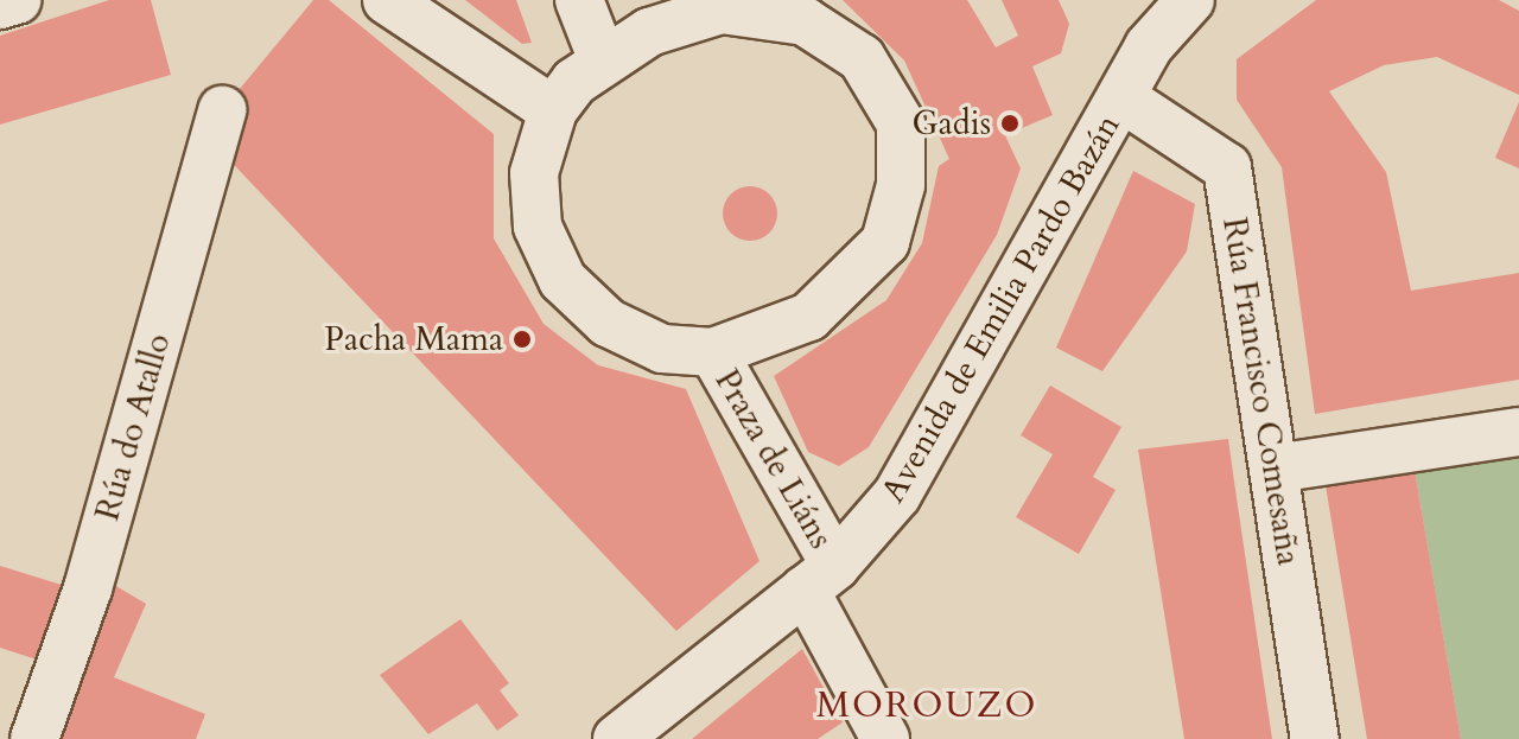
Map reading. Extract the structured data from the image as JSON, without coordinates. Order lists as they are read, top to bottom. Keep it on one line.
{"streets":{"street":["Avenida de Emilia Pardo Bazán","Rúa Francisco Comesaña","Rúa do Atallo","Praza de Liáns"]},"crossings":[["Avenida de Emilia Pardo Bazán","Rúa Francisco Comesaña"],["Avenida de Emilia Pardo Bazán","Praza de Liáns"]],"districts":["MOROUZO"],"places":["Gadis","Pacha Mama"]}
